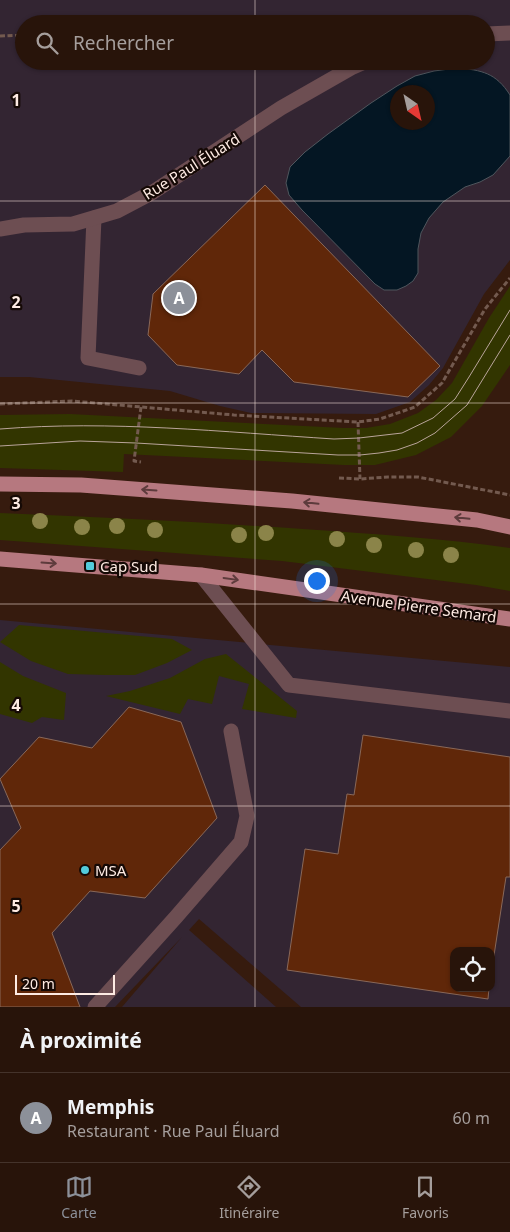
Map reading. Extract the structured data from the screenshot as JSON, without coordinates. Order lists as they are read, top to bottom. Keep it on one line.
{"streets":{"main road":["Avenue Pierre Semard"],"street":["Rue Paul Éluard"]},"places":{"transit":["Cap Sud"],"other":["MSA"]},"scale_bar":"20 m","north":"bottom right","page":{"search":"Rechercher","pins":"A","scale":"20 m","heading":"À proximité","list":[{"mark":"A","name":"Memphis","note":"Restaurant · Rue Paul Éluard","value":"60 m"}],"nav":["Carte","Itinéraire","Favoris"]},"grid":{"rows":["1","2","3","4","5"]}}
